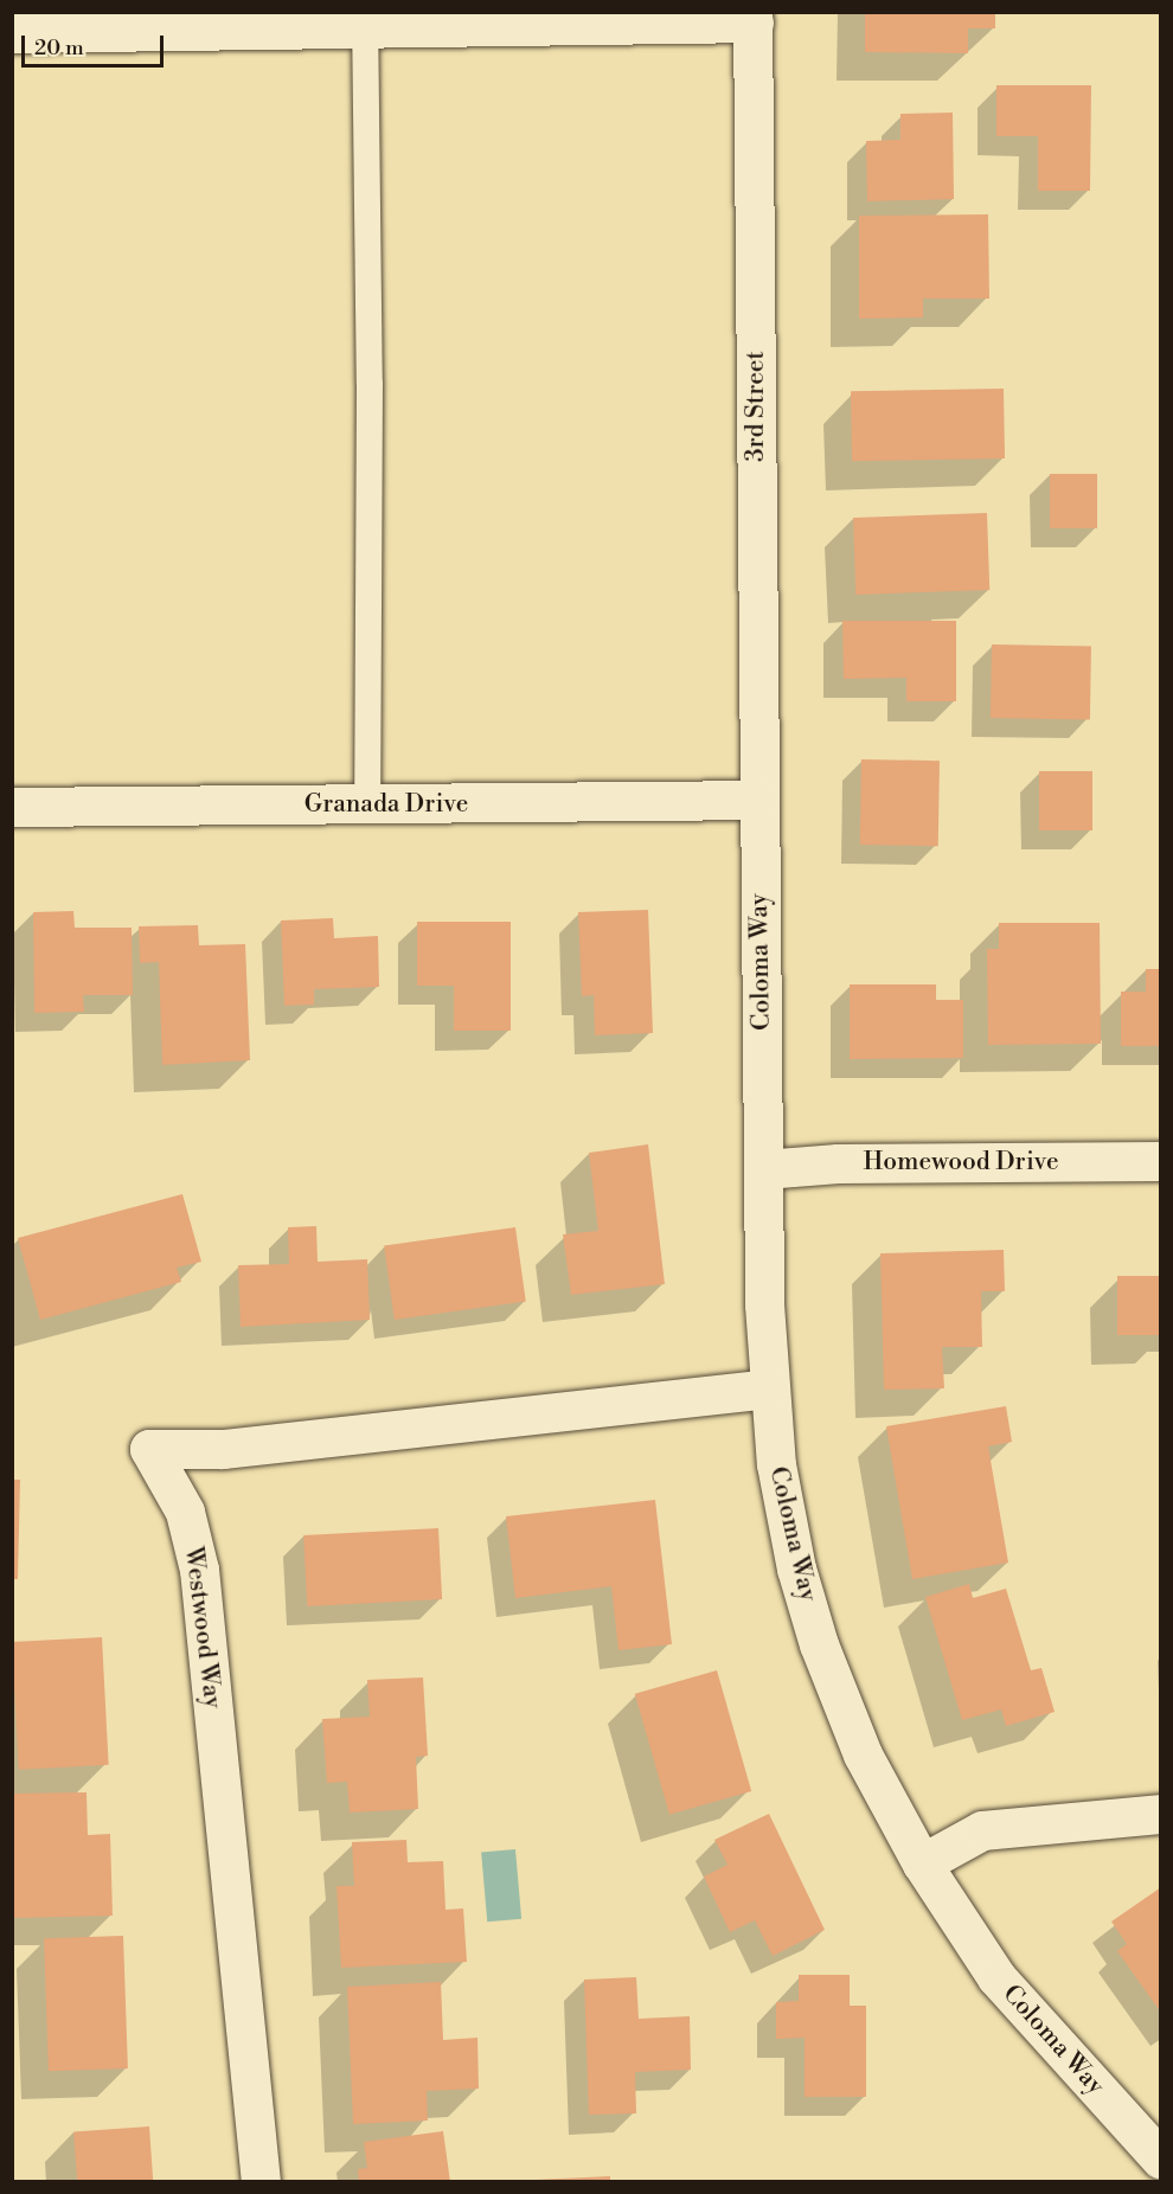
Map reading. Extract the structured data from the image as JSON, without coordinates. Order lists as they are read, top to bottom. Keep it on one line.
{"streets":{"street":["3rd Street","Granada Drive","Coloma Way","Homewood Drive","Westwood Way"]},"crossings":[["3rd Street","Granada Drive"],["3rd Street","Coloma Way"],["Granada Drive","Coloma Way"],["Coloma Way","Homewood Drive"],["Coloma Way","Westwood Way"]],"scale_bar":"20 m"}
